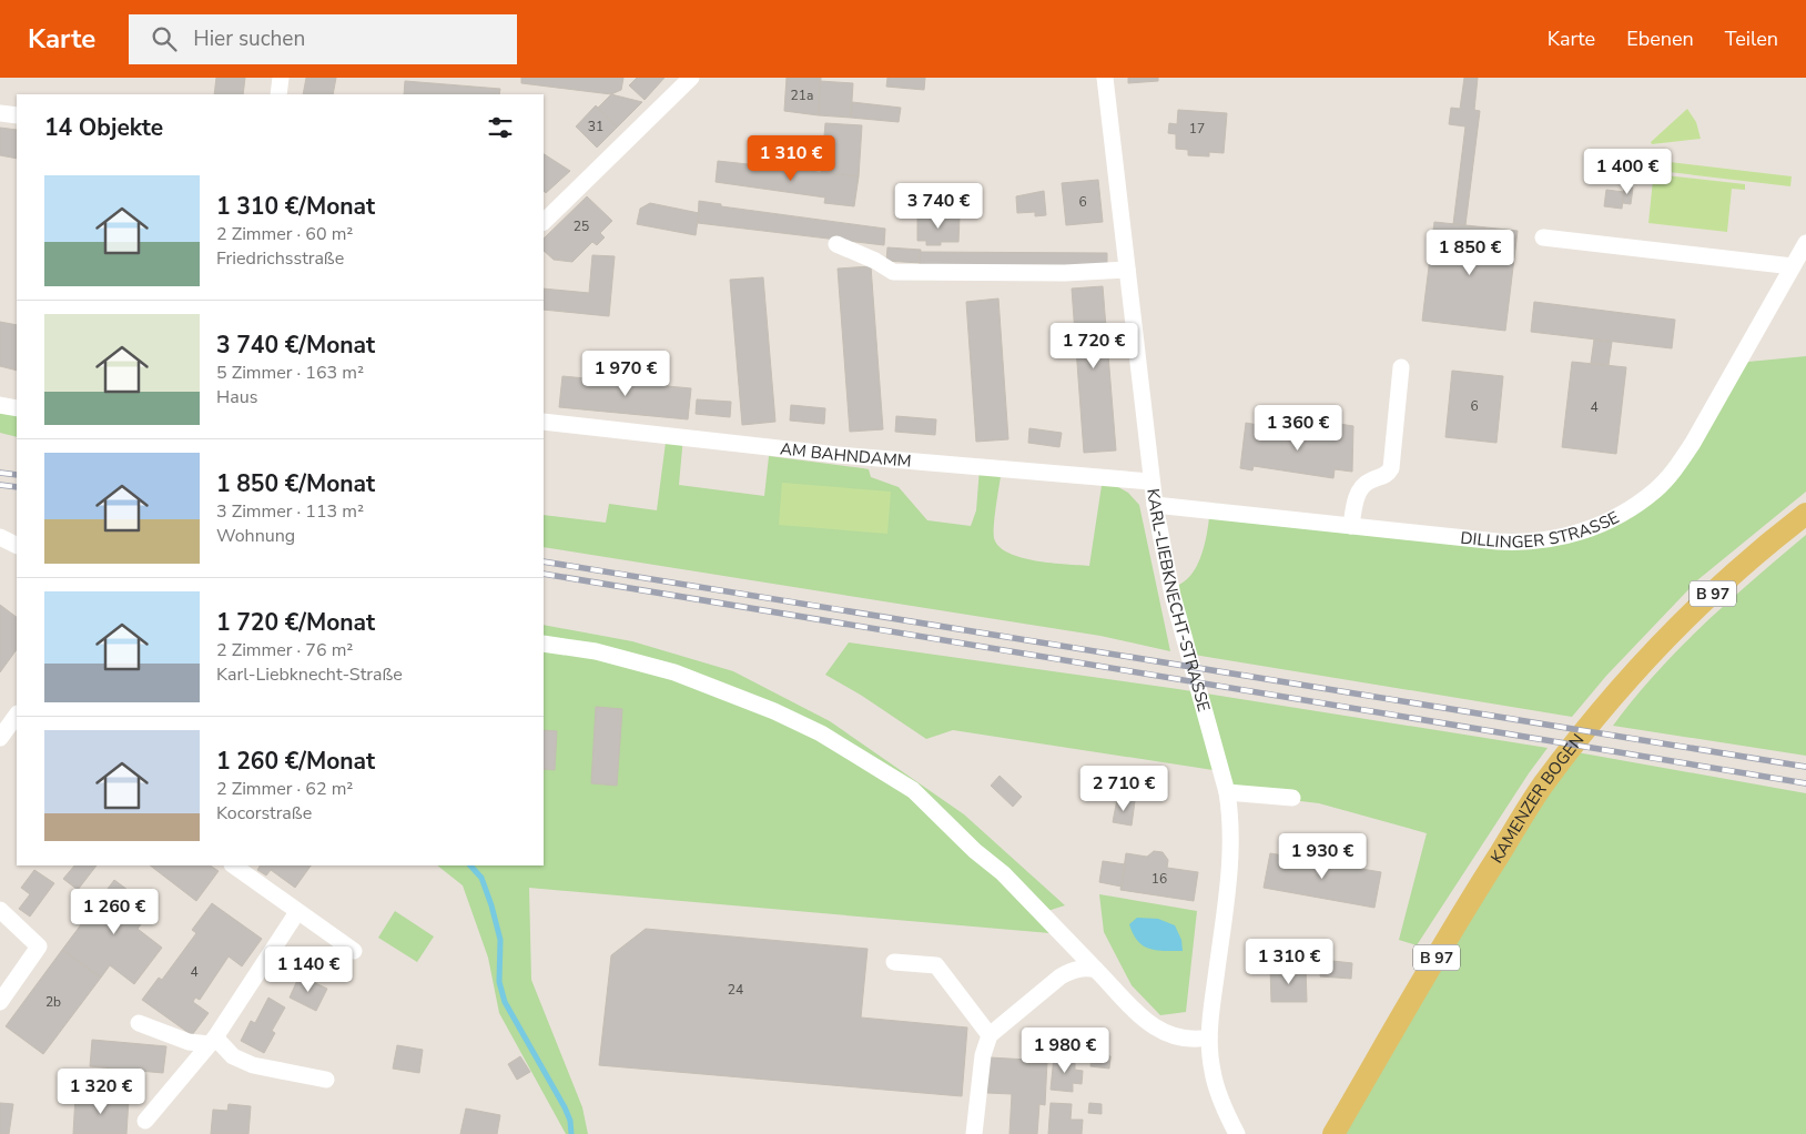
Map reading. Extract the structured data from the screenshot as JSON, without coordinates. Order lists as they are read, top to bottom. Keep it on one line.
{"streets":{"main road":["B 97","KAMENZER BOGEN"],"street":["AM BAHNDAMM","DILLINGER STRASSE","KARL-LIEBKNECHT-STRASSE"]},"crossings":[["AM BAHNDAMM","KARL-LIEBKNECHT-STRASSE"],["DILLINGER STRASSE","KARL-LIEBKNECHT-STRASSE"]],"house_numbers":["21a","31","17","6","25","6","4","16","4","24","2b"],"page":{"header":"Karte","search":"Hier suchen","nav":["Karte","Ebenen","Teilen"],"heading":"14 Objekte","price":["1 310 €","1 400 €","3 740 €","1 850 €","1 720 €","1 970 €","1 360 €","2 710 €","1 930 €","1 260 €","1 310 €","1 140 €","1 980 €","1 320 €"],"list":[{"name":"1 310 €/Monat","note":"2 Zimmer · 60 m² · Friedrichsstraße"},{"name":"3 740 €/Monat","note":"5 Zimmer · 163 m² · Haus"},{"name":"1 850 €/Monat","note":"3 Zimmer · 113 m² · Wohnung"},{"name":"1 720 €/Monat","note":"2 Zimmer · 76 m² · Karl-Liebknecht-Straße"},{"name":"1 260 €/Monat","note":"2 Zimmer · 62 m² · Kocorstraße"}]}}
